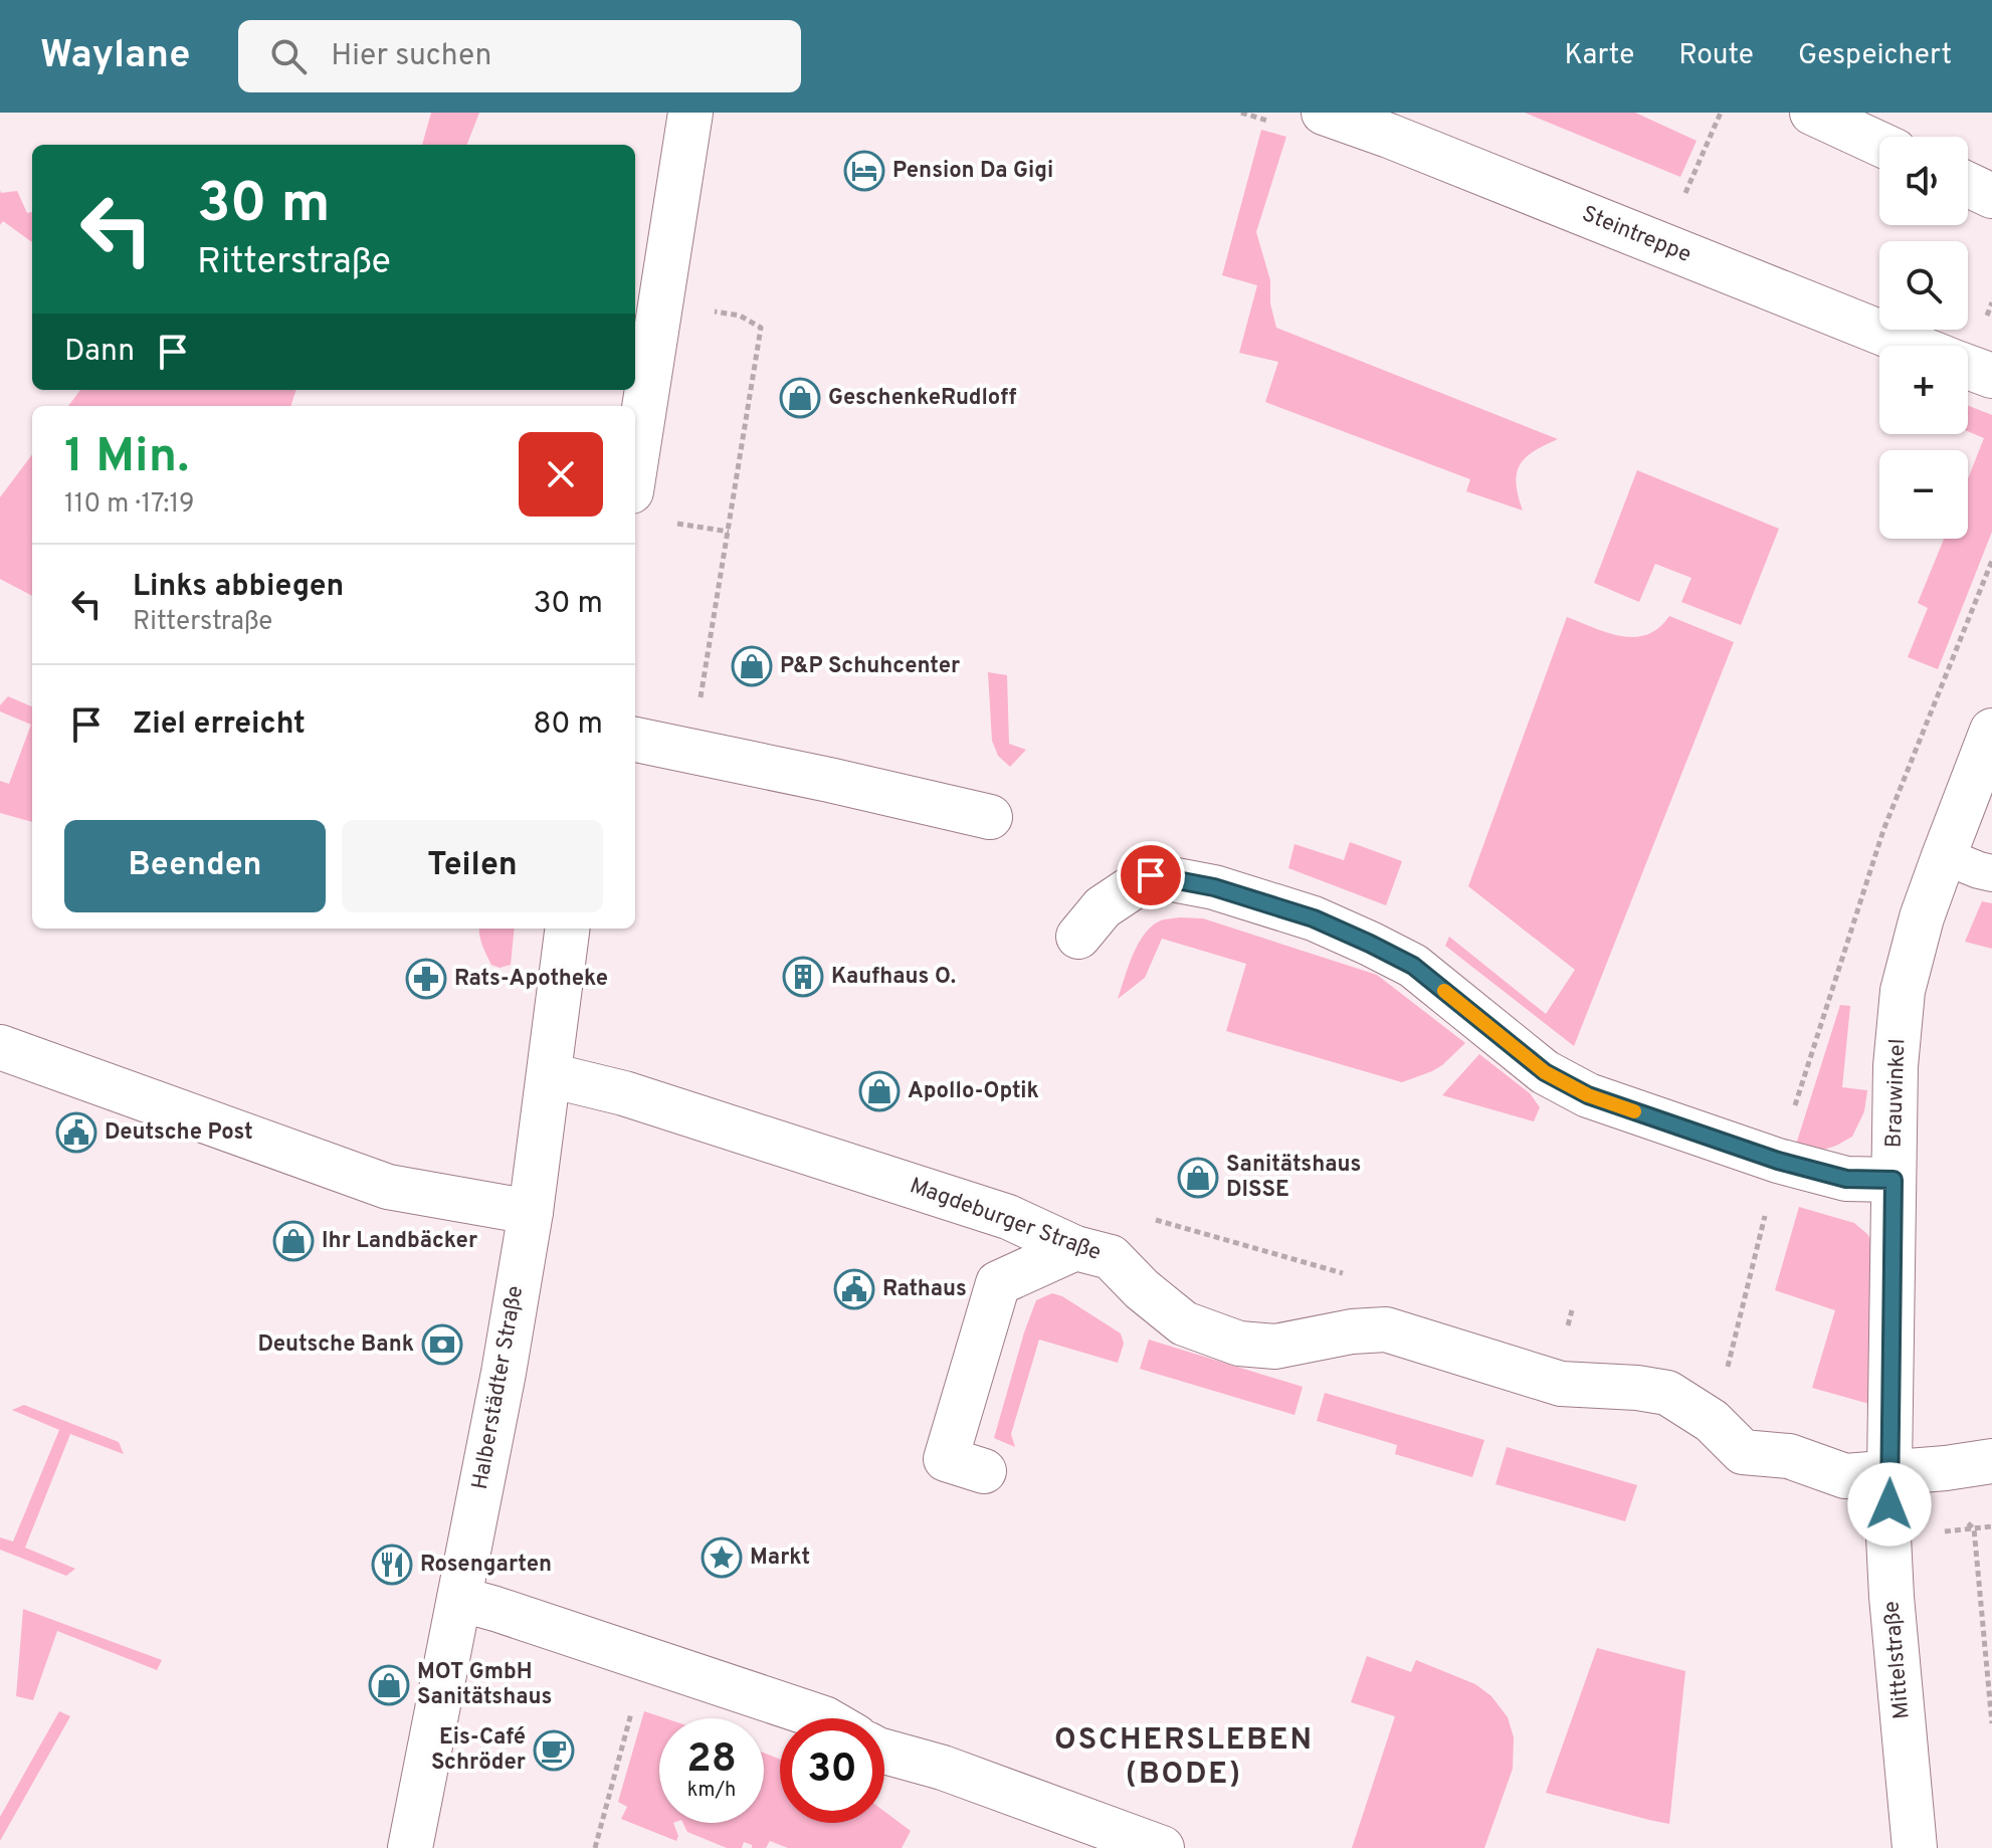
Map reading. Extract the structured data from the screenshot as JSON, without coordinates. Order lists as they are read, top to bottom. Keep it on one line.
{"streets":{"street":["Steintreppe","Brauwinkel","Magdeburger Straße","Halberstädter Straße","Mittelstraße"]},"crossings":[["Brauwinkel","Magdeburger Straße"],["Brauwinkel","Mittelstraße"],["Magdeburger Straße","Halberstädter Straße"],["Magdeburger Straße","Mittelstraße"]],"districts":["OSCHERSLEBEN (BODE)"],"places":{"hotel":["Pension Da Gigi"],"shop":["GeschenkeRudloff","P&P Schuhcenter","Apollo-Optik","Sanitätshaus DISSE","Ihr Landbäcker","MOT GmbH Sanitätshaus"],"building":["Kaufhaus O."],"pharmacy":["Rats-Apotheke"],"public building":["Deutsche Post","Rathaus"],"bank":["Deutsche Bank"],"place":["Markt"],"restaurant":["Rosengarten"],"cafe":["Eis-Café Schröder"]},"page":{"header":"Waylane","search":"Hier suchen","nav":["Karte","Route","Gespeichert"],"map_buttons":["+","−"],"turn":["30 m","Ritterstraße"],"then":"Dann","heading":["1 Min.","110 m · 17:19"],"list":[{"name":"Links abbiegen","note":"Ritterstraße","value":"30 m"},{"name":"Ziel erreicht","value":"80 m"}],"buttons":["Beenden","Teilen"],"speed":"28 km/h","limit":"30"}}
